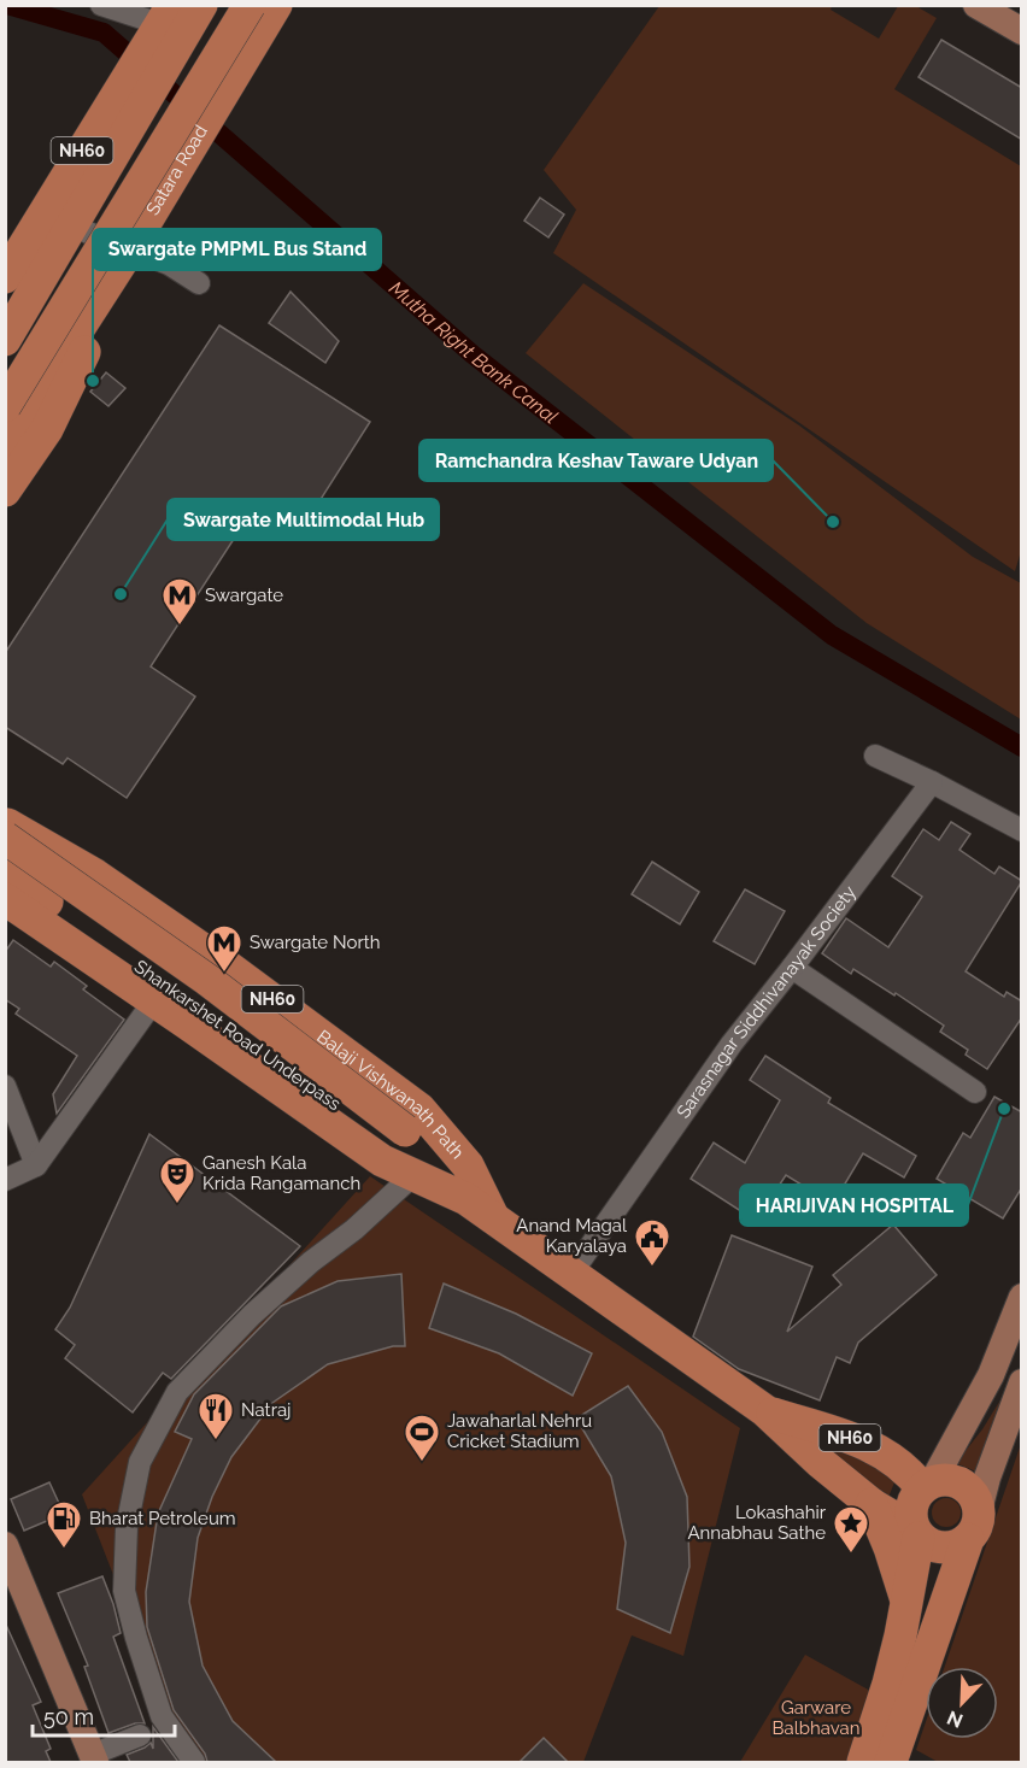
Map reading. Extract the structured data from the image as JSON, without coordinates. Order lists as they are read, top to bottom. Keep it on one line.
{"streets":{"highway":["NH60","Satara Road","Shankarshet Road Underpass","Balaji Vishwanath Path"],"street":["Sarasnagar Siddhivanayak Society"]},"crossings":[["Sarasnagar Siddhivanayak Society","Balaji Vishwanath Path"],["Shankarshet Road Underpass","Balaji Vishwanath Path"]],"water":["Mutha Right Bank Canal"],"parks":["Garware Balbhavan"],"places":{"other":["Swargate PMPML Bus Stand","Ramchandra Keshav Taware Udyan","Swargate Multimodal Hub","HARIJIVAN HOSPITAL"],"metro station":["Swargate","Swargate North"],"theatre":["Ganesh Kala Krida Rangamanch"],"public building":["Anand Magal Karyalaya"],"restaurant":["Natraj"],"sports":["Jawaharlal Nehru Cricket Stadium"],"fuel station":["Bharat Petroleum"],"place":["Lokashahir Annabhau Sathe"]},"scale_bar":"50 m","north":"bottom left"}
